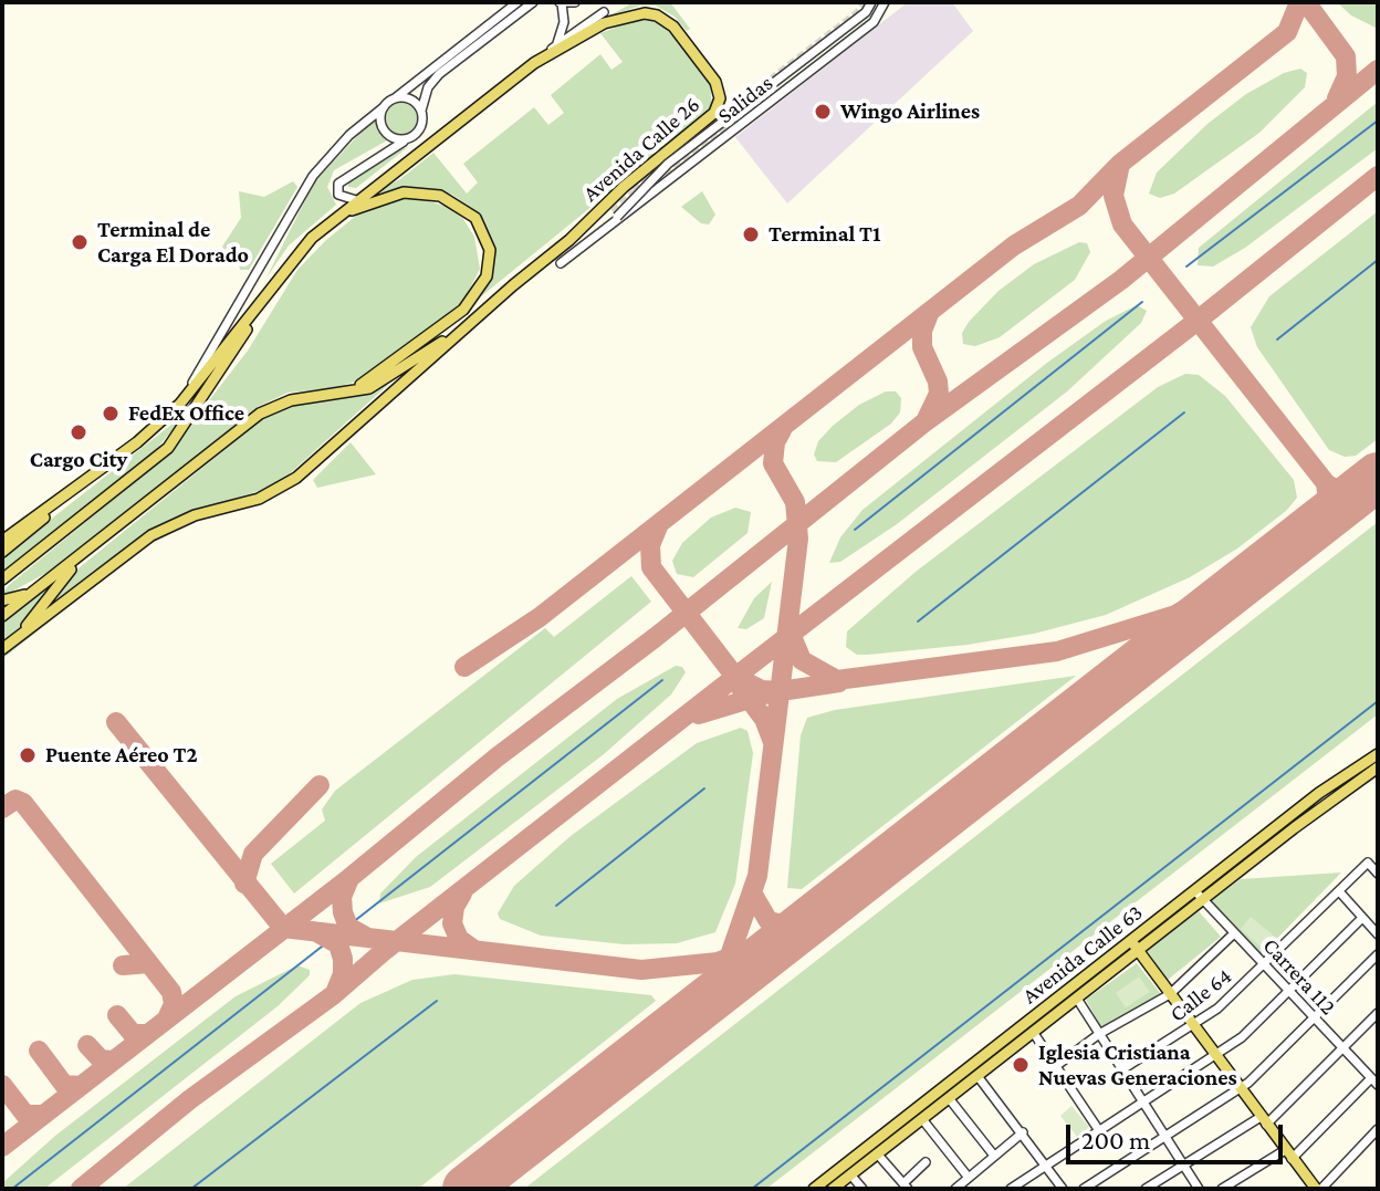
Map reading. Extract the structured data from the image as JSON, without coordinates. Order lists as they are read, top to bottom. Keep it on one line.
{"streets":{"main road":["Avenida Calle 26","Avenida Calle 63"],"street":["Salidas","Carrera 112","Calle 64"]},"crossings":[["Avenida Calle 63","Carrera 112"],["Carrera 112","Calle 64"]],"places":["Wingo Airlines","Terminal T1","Terminal de Carga El Dorado","FedEx Office","Cargo City","Puente Aéreo T2","Iglesia Cristiana Nuevas Generaciones"],"scale_bar":"200 m"}
